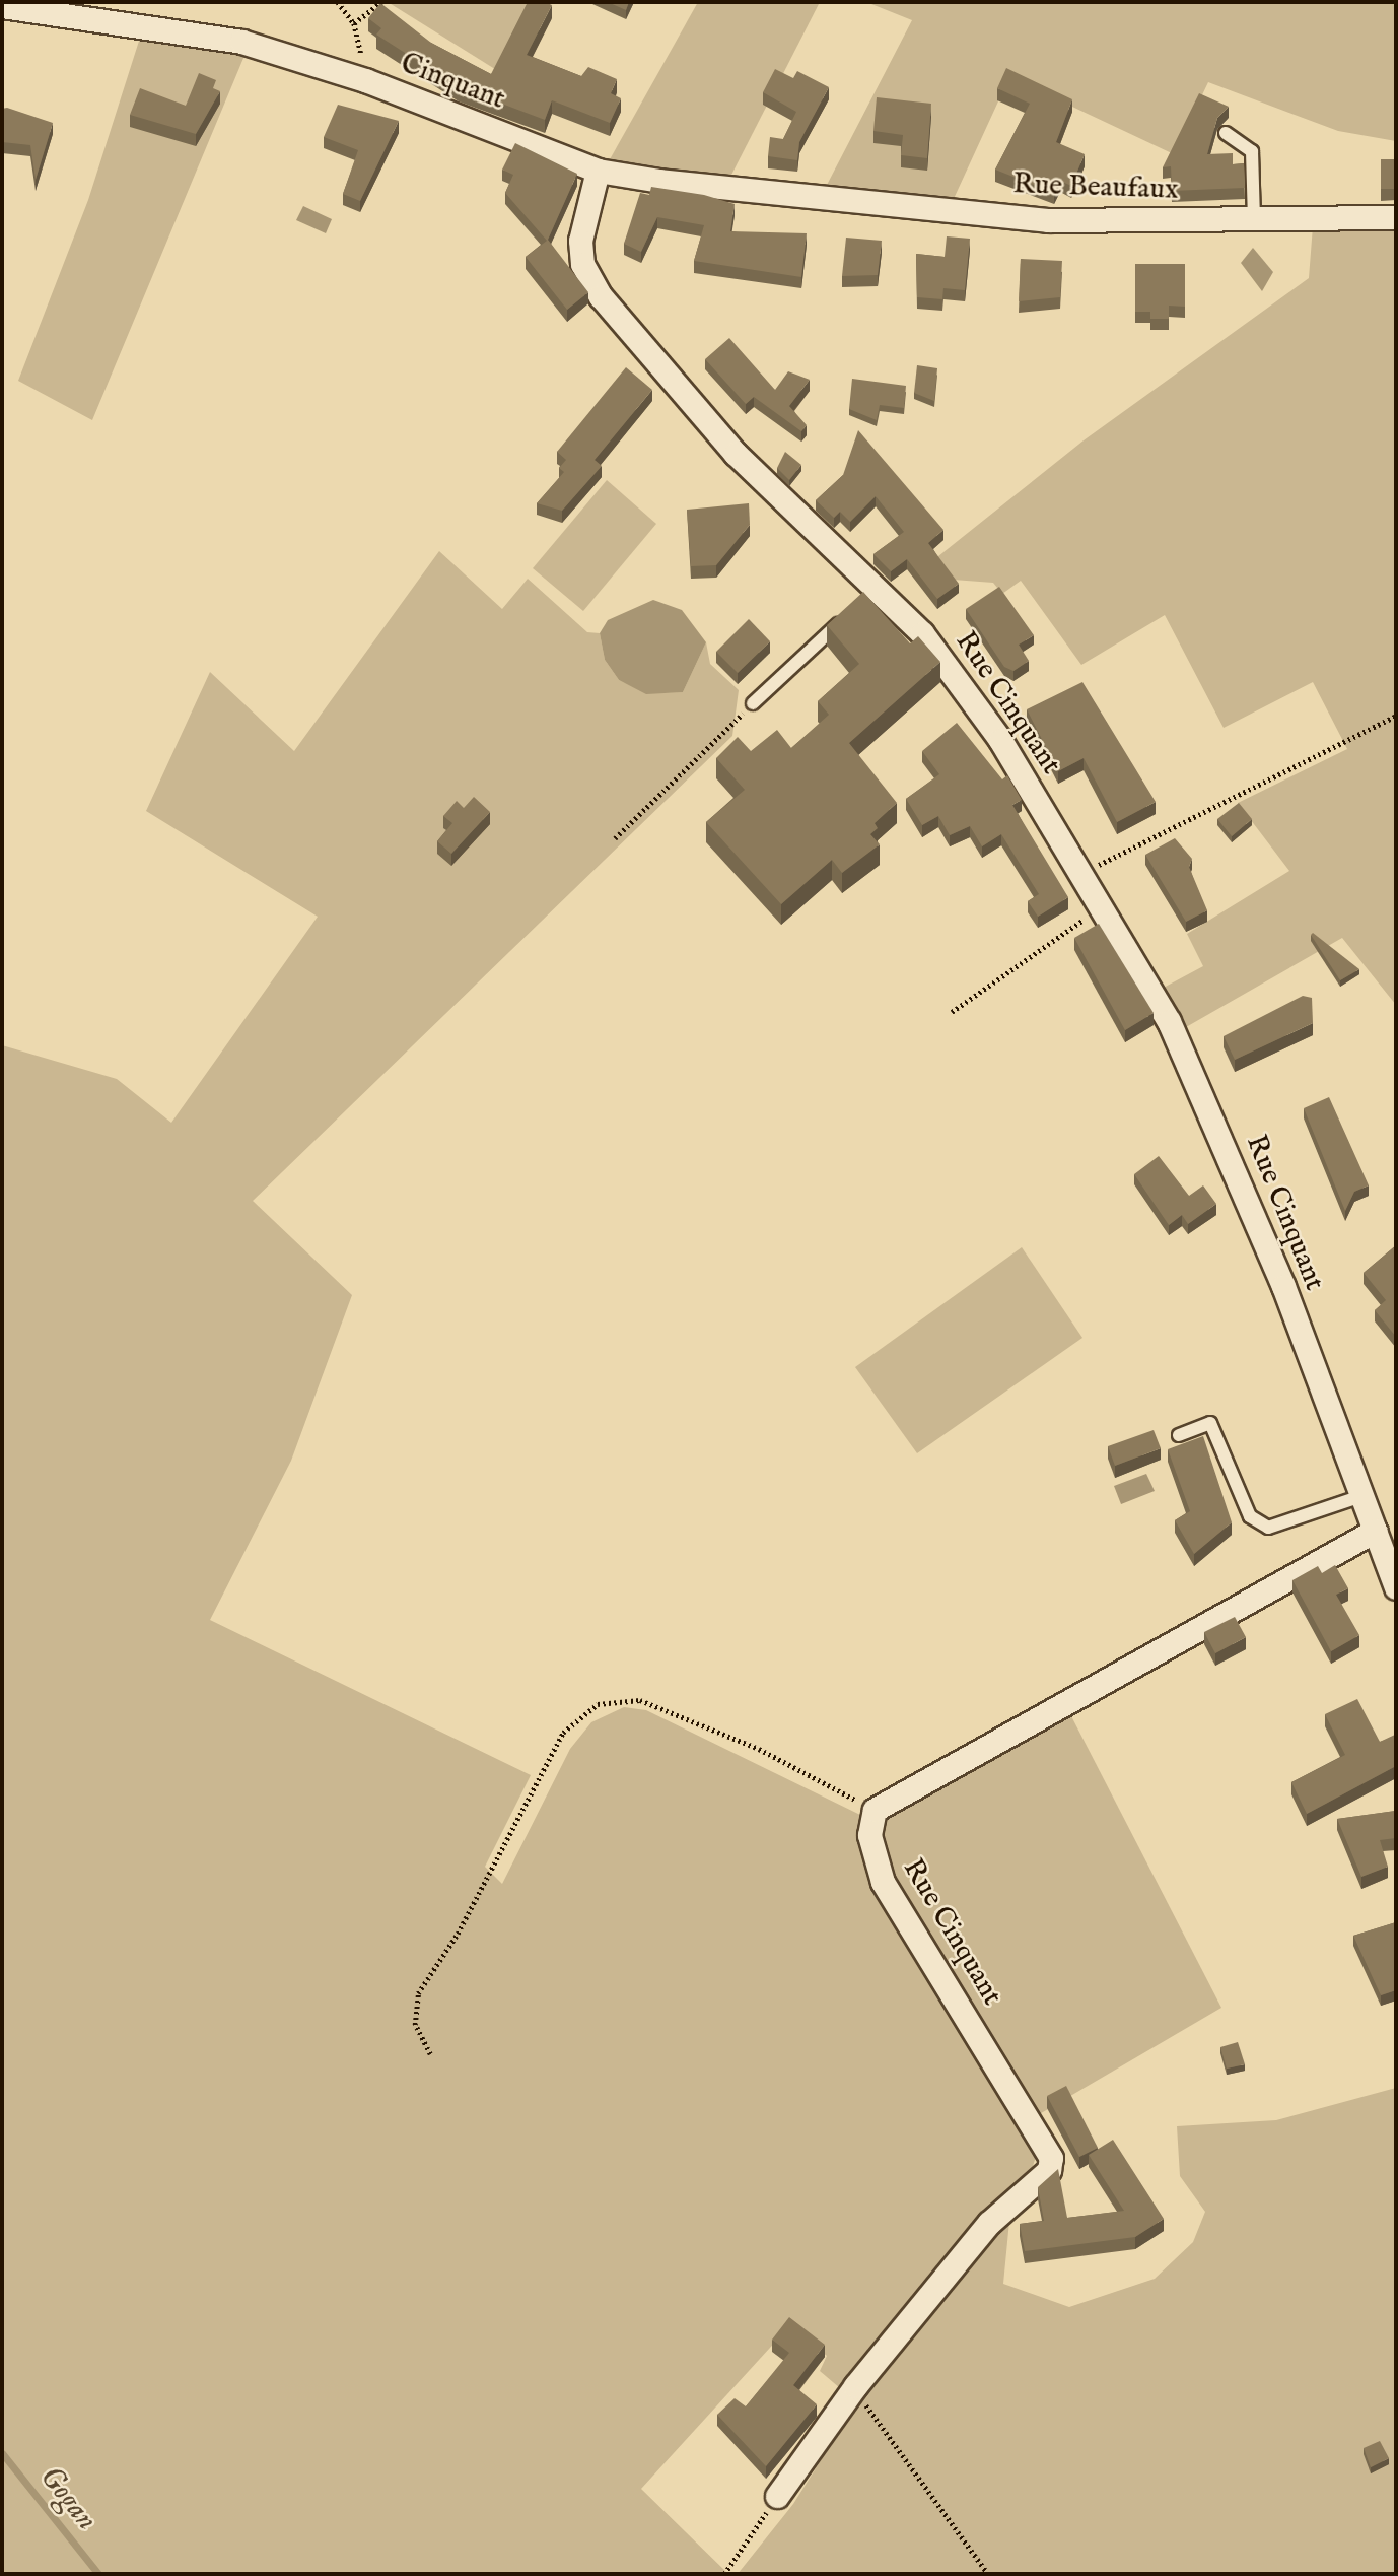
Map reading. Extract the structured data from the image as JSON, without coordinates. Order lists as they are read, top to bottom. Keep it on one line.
{"streets":{"street":["Cinquant","Rue Beaufaux","Rue Cinquant"]},"crossings":[["Cinquant","Rue Beaufaux"],["Cinquant","Rue Cinquant"],["Rue Beaufaux","Rue Cinquant"]],"water":["Gogan"]}
